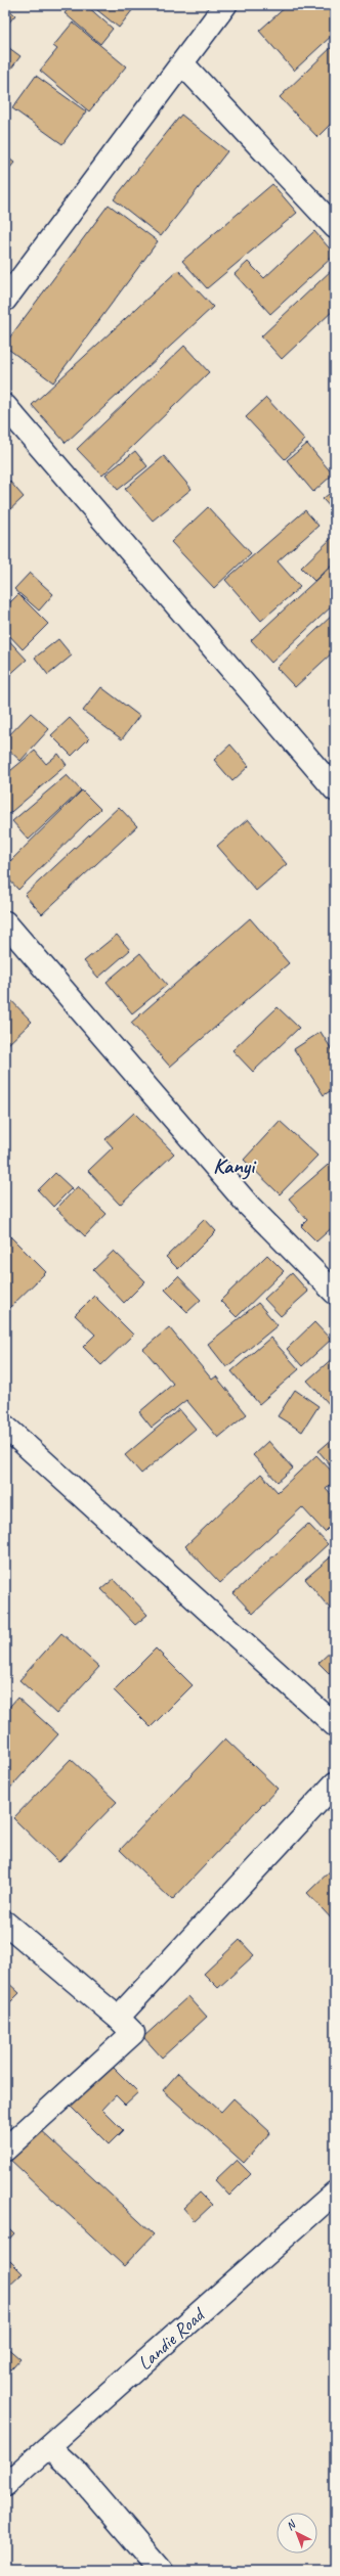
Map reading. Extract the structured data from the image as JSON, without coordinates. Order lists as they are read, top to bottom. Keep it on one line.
{"streets":{"street":["Landie Road"]},"districts":["Kanyi"],"north":"top left"}
